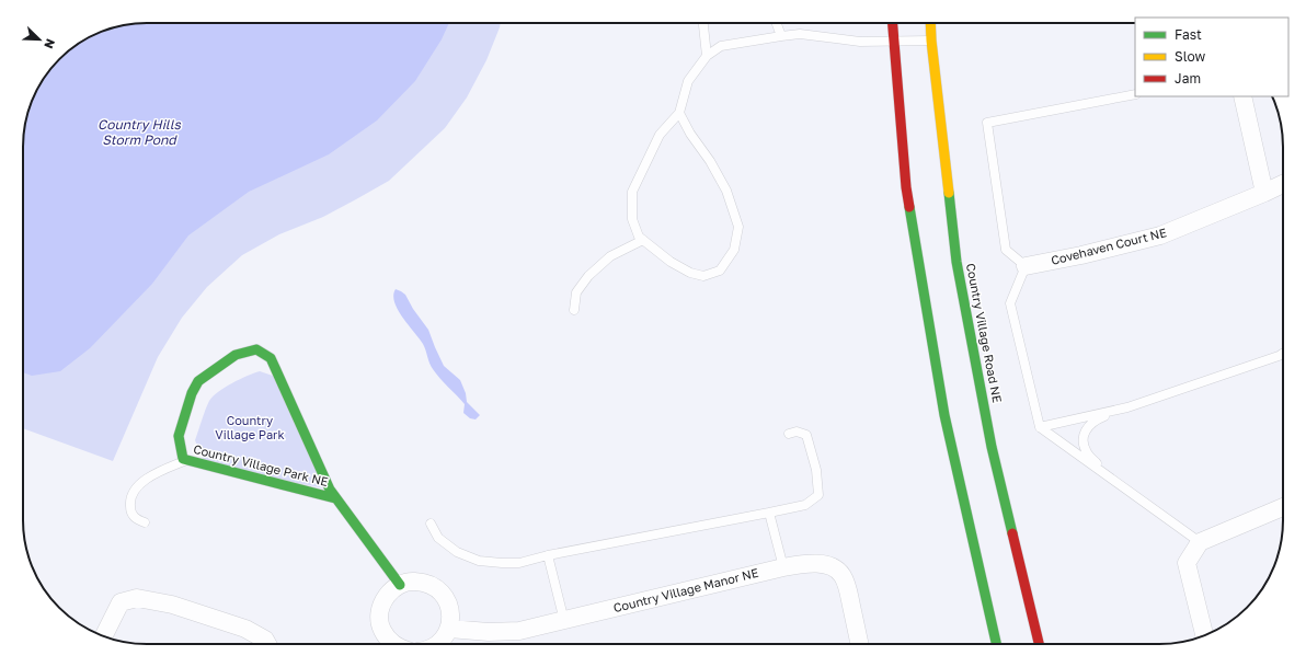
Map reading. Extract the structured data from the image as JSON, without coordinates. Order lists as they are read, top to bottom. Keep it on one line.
{"streets":{"street":["Covehaven Court NE","Country Village Road NE","Country Village Park NE","Country Village Manor NE"]},"water":["Country Hills Storm Pond"],"parks":["Country Village Park"],"legend":["Fast","Slow","Jam"],"north":"bottom right"}
